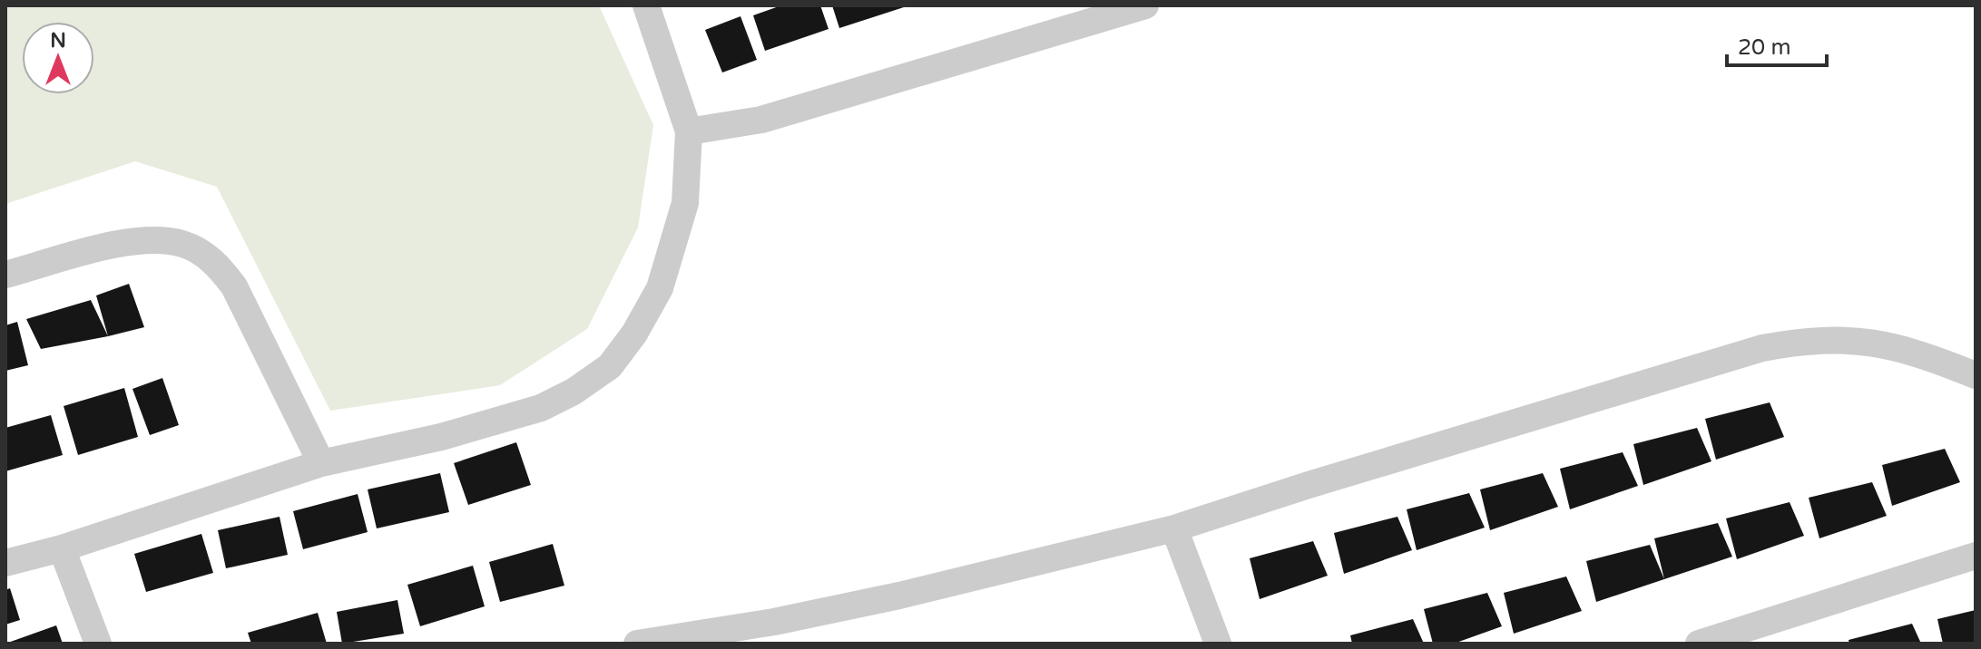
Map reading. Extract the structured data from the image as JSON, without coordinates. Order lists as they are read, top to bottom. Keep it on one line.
{"scale_bar":"20 m","north":"top"}
